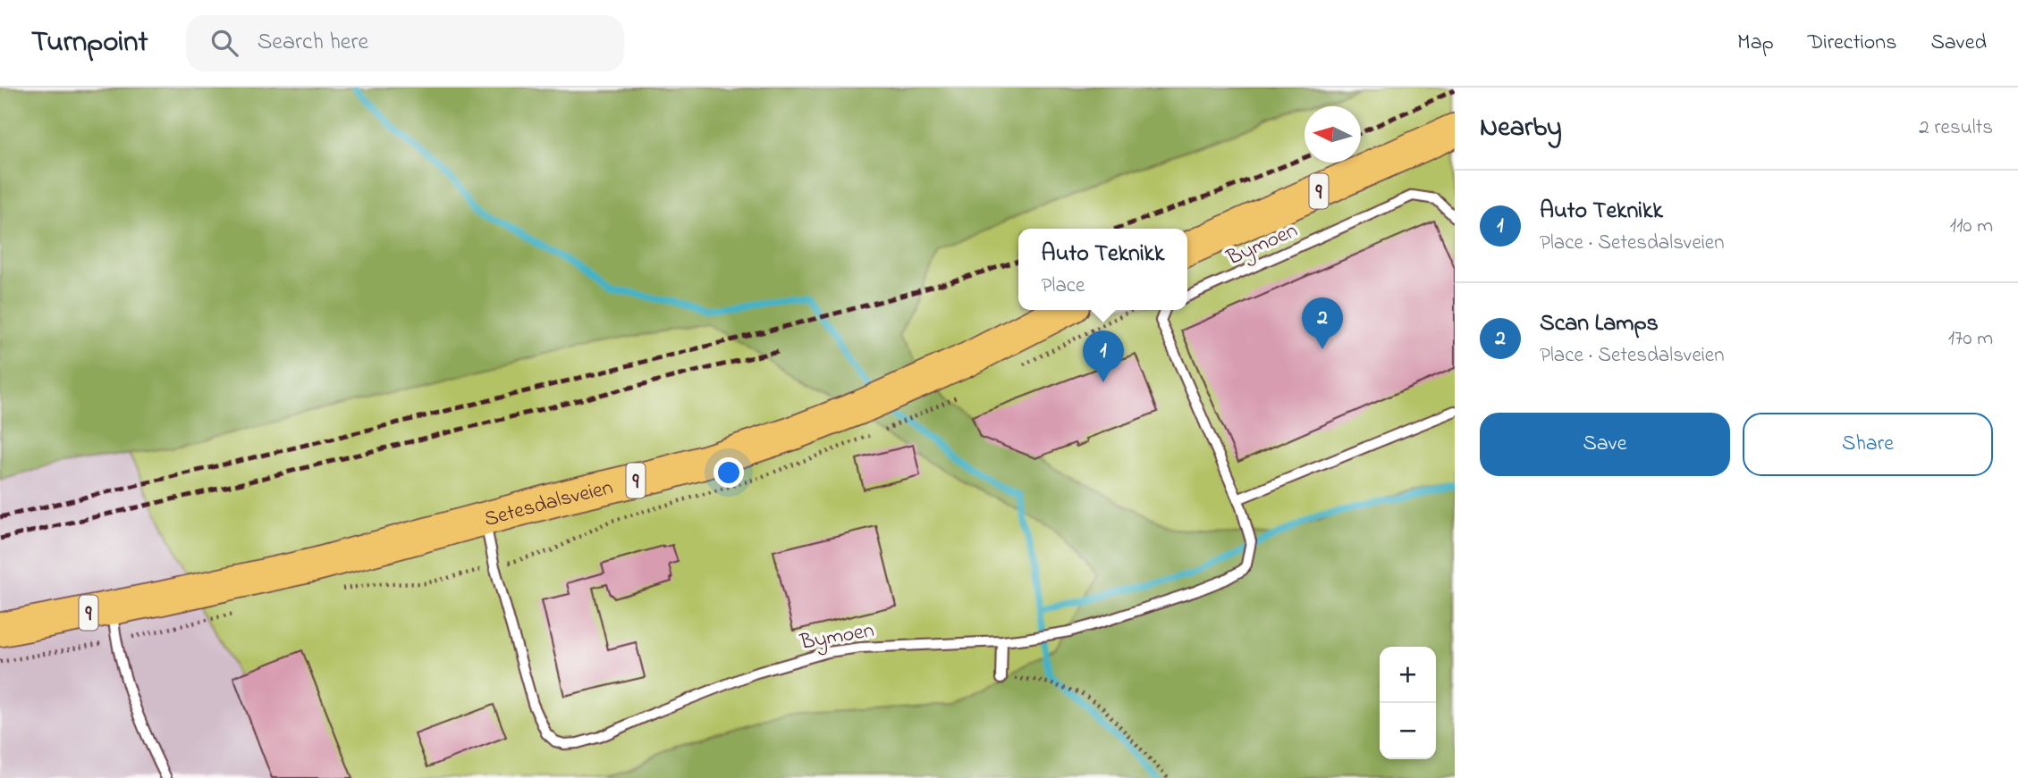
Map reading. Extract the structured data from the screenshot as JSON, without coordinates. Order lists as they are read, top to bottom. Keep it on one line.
{"streets":{"highway":["9","Setesdalsveien"],"lane":["Bymoen"]},"crossings":[["Bymoen","Setesdalsveien"]],"north":"left","page":{"header":"Turnpoint","search":"Search here","nav":["Map","Directions","Saved"],"heading":["Nearby","2 results"],"list":[{"mark":"1","name":"Auto Teknikk","note":"Place · Setesdalsveien","value":"110 m"},{"mark":"2","name":"Scan Lamps","note":"Place · Setesdalsveien","value":"170 m"}],"popup":["Auto Teknikk","Place"],"pins":["2","1"],"buttons":["Save","Share"],"map_buttons":["+","−"]}}
